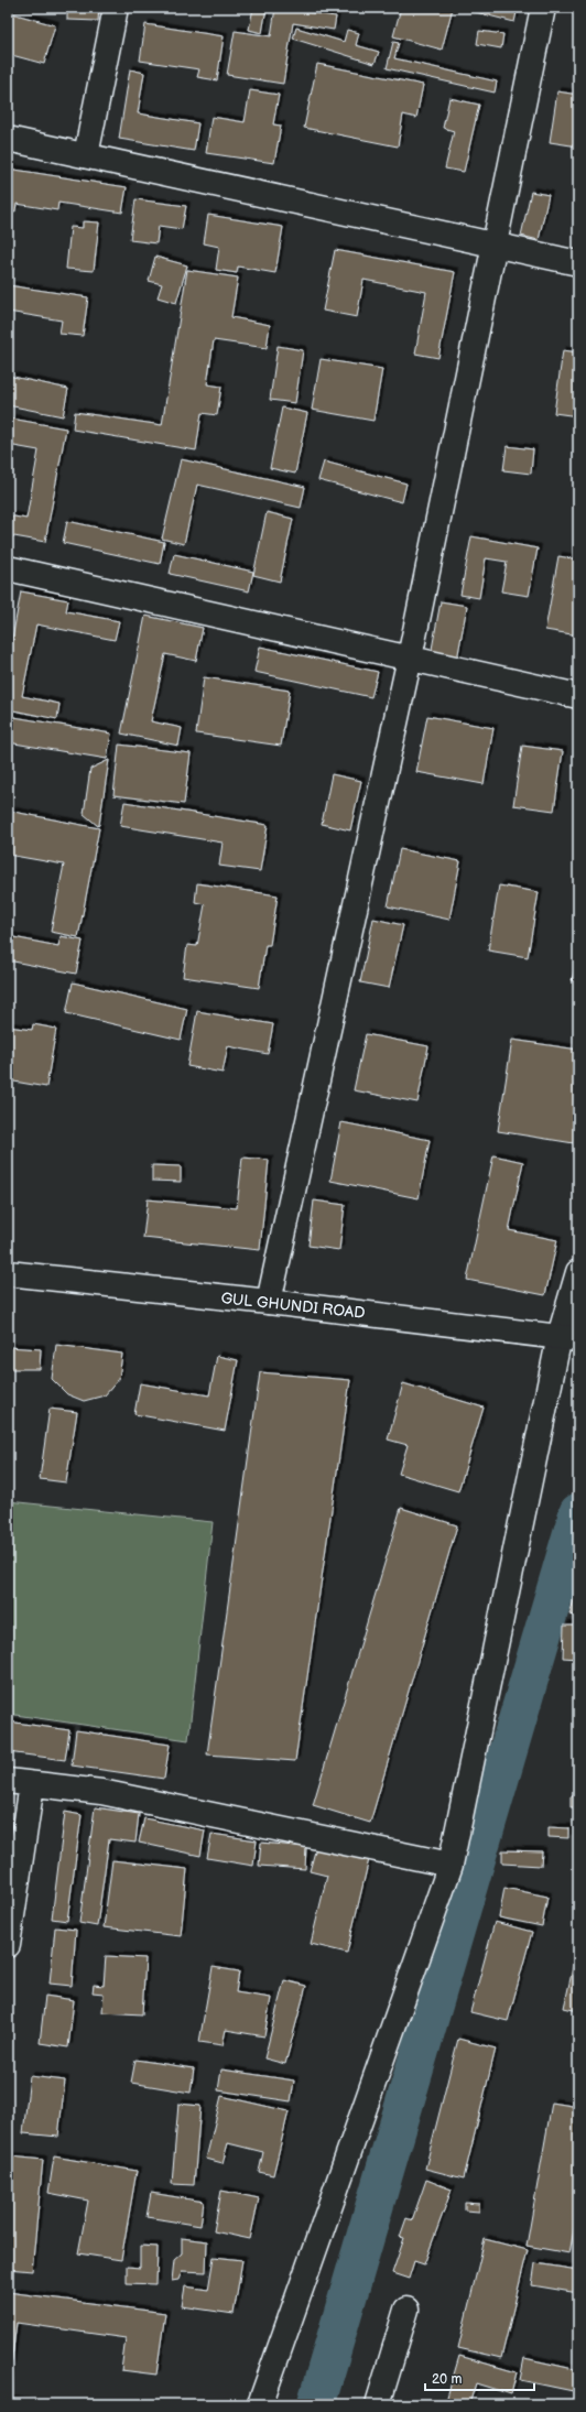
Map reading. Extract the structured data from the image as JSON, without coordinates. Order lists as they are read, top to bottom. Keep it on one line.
{"streets":{"street":["GUL GHUNDI ROAD"]},"scale_bar":"20 m"}
